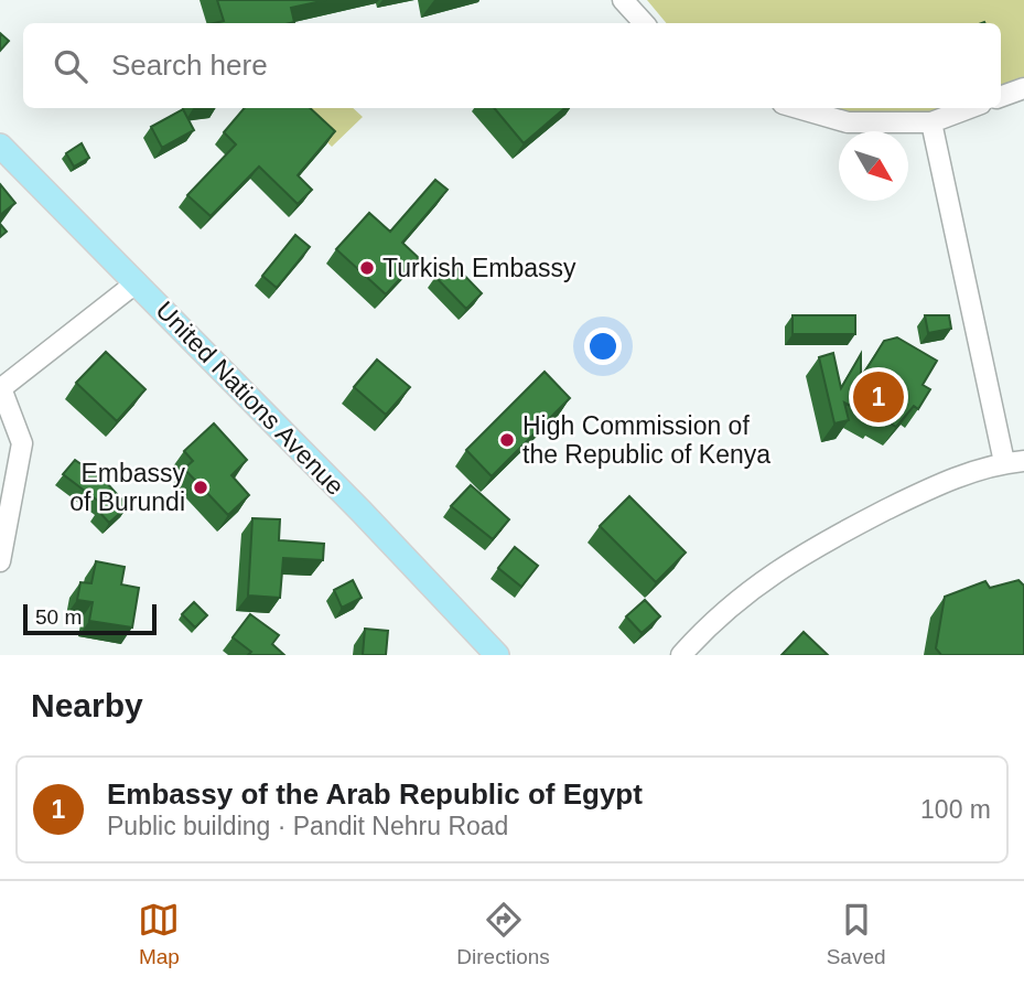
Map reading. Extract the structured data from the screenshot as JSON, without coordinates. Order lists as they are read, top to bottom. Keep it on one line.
{"streets":{"main road":["United Nations Avenue"]},"places":["Turkish Embassy","High Commission of the Republic of Kenya","Embassy of Burundi"],"scale_bar":"50 m","north":"bottom right","page":{"search":"Search here","pins":"1","scale":"50 m","heading":"Nearby","list":[{"mark":"1","name":"Embassy of the Arab Republic of Egypt","note":"Public building · Pandit Nehru Road","value":"100 m"}],"nav":["Map","Directions","Saved"]}}
